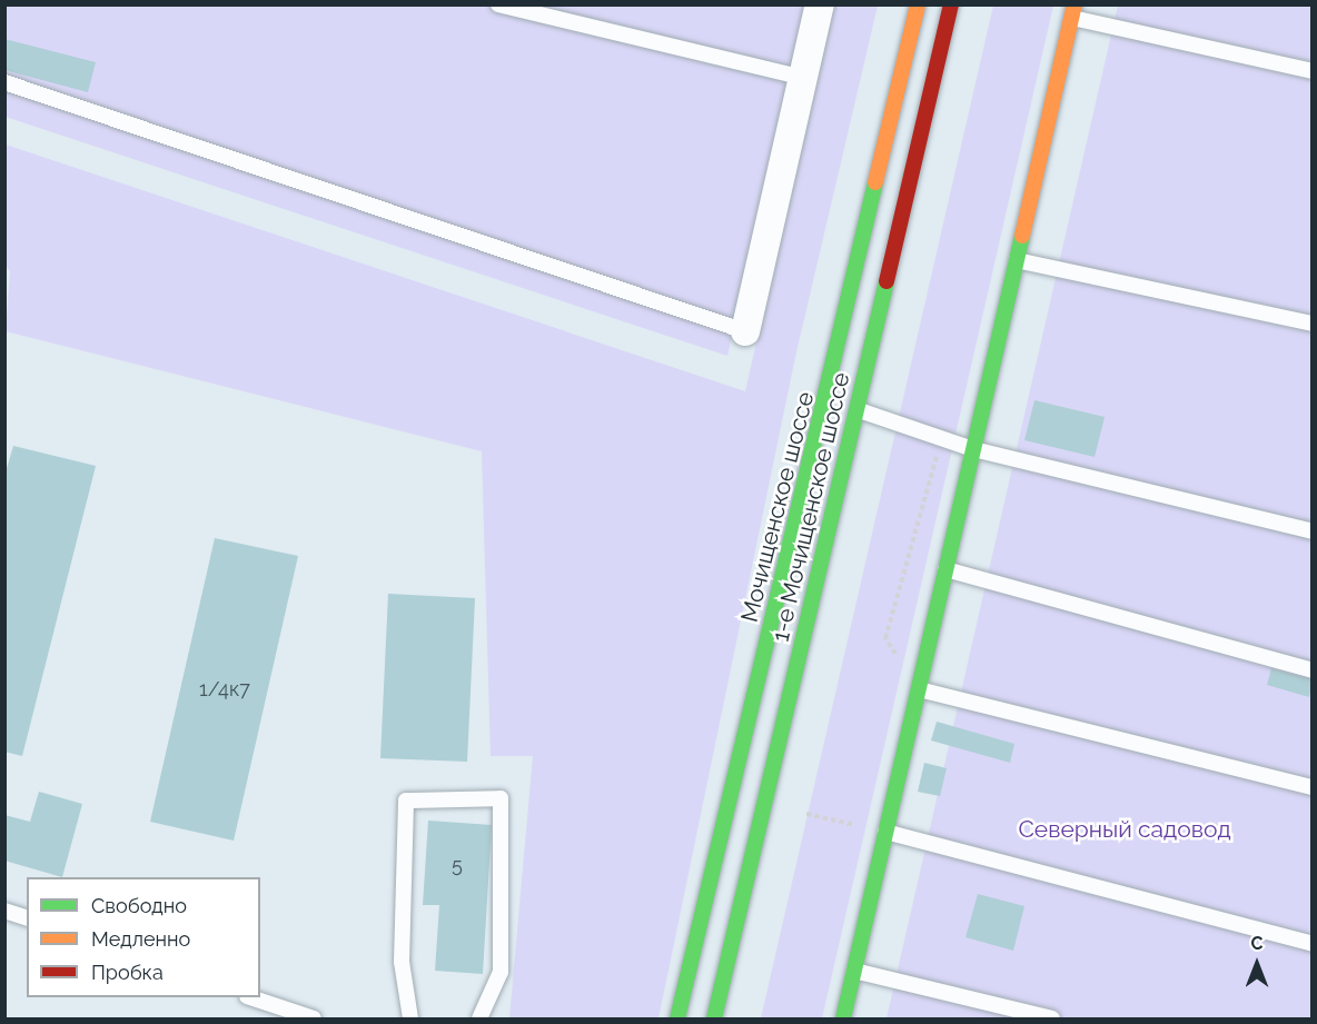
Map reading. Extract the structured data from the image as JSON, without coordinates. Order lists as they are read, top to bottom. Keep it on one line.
{"streets":{"main road":["Мочищенское шоссе","1-е Мочищенское шоссе"]},"parks":["Северный садовод"],"house_numbers":["1/4к7","5"],"legend":["Свободно","Медленно","Пробка"],"north":"top"}
